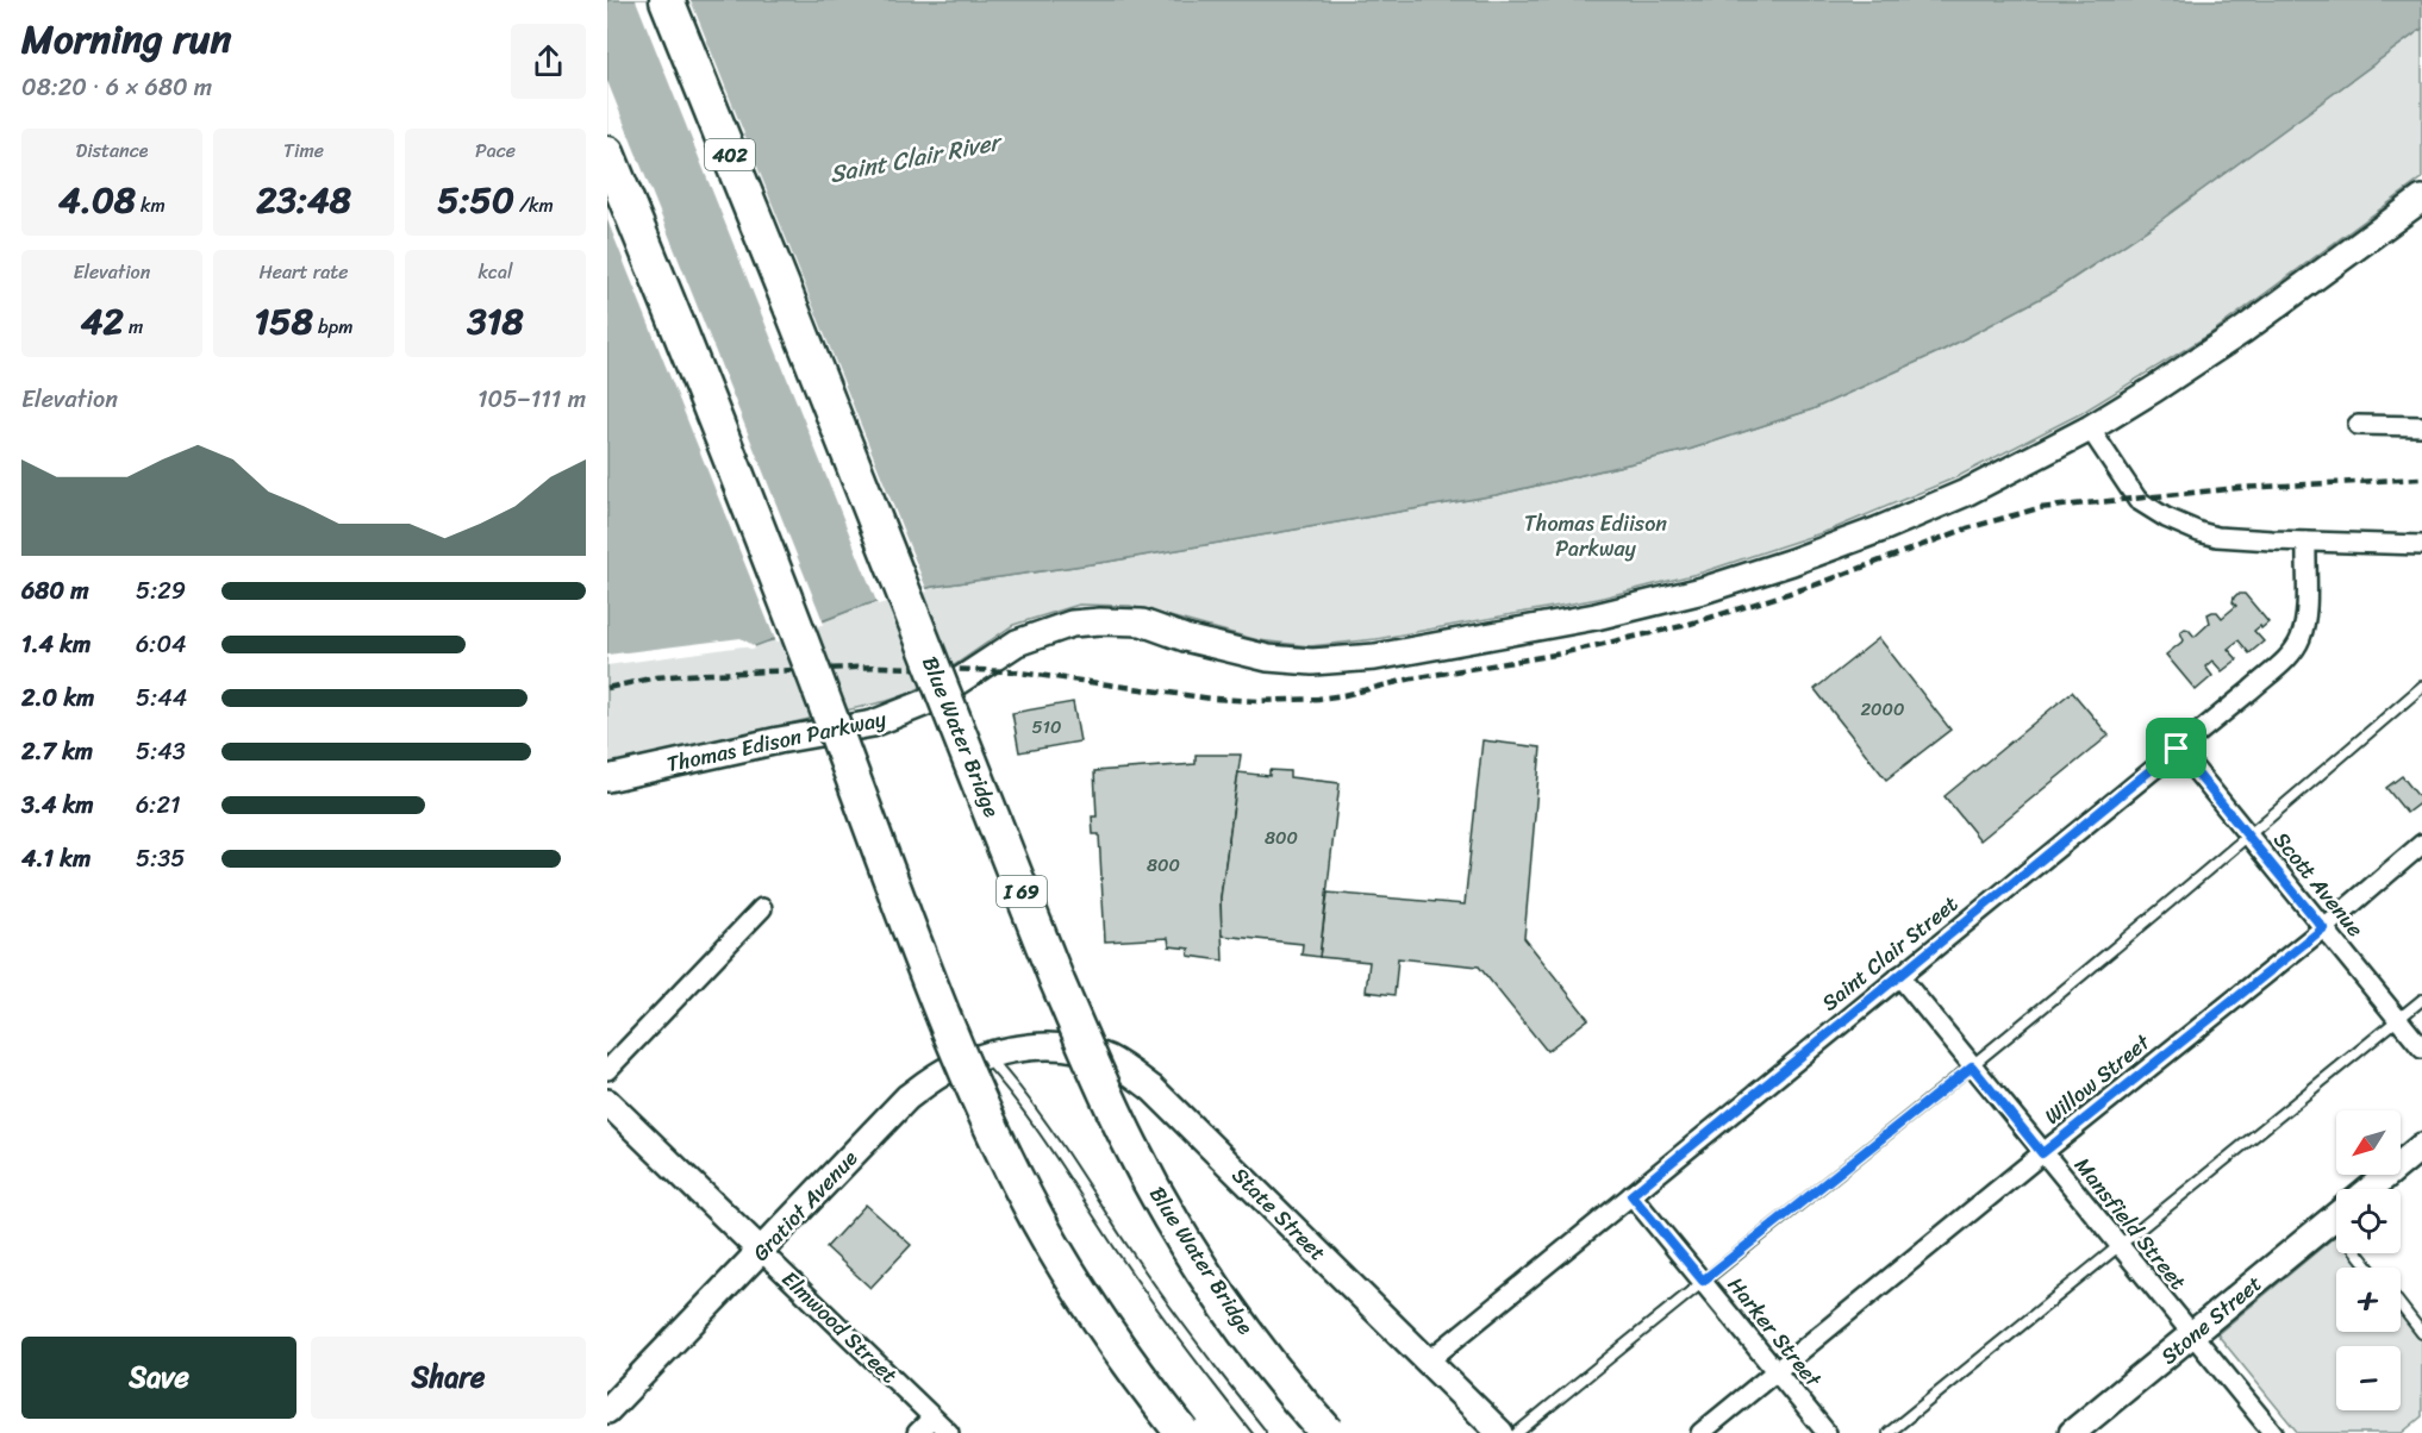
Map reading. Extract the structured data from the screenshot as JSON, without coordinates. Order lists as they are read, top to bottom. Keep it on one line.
{"streets":{"highway":["402","Blue Water Bridge","I 69"],"street":["Thomas Edison Parkway","Scott Avenue","Saint Clair Street","Willow Street","Gratiot Avenue","State Street","Mansfield Street","Stone Street","Elmwood Street","Harker Street"]},"crossings":[["Scott Avenue","Saint Clair Street"],["Scott Avenue","Willow Street"],["Saint Clair Street","State Street"],["Saint Clair Street","Mansfield Street"],["Saint Clair Street","Harker Street"],["Willow Street","Mansfield Street"],["Willow Street","Harker Street"],["Gratiot Avenue","State Street"],["Gratiot Avenue","Elmwood Street"],["Mansfield Street","Stone Street"]],"water":["Saint Clair River"],"parks":["Thomas Ediison Parkway"],"house_numbers":["2000","510","800","800"],"north":"bottom left","page":{"heading":["Morning run","08:20 · 6 × 680 m"],"stats":[["Distance","4.08 km"],["Time","23:48"],["Pace","5:50 /km"],["Elevation","42 m"],["Heart rate","158 bpm"],["kcal","318"]],"chart":["Elevation","105–111 m"],"list":[{"name":"680 m","note":"5:29"},{"name":"1.4 km","note":"6:04"},{"name":"2.0 km","note":"5:44"},{"name":"2.7 km","note":"5:43"},{"name":"3.4 km","note":"6:21"},{"name":"4.1 km","note":"5:35"}],"map_buttons":["+","−"],"buttons":["Save","Share"]}}
